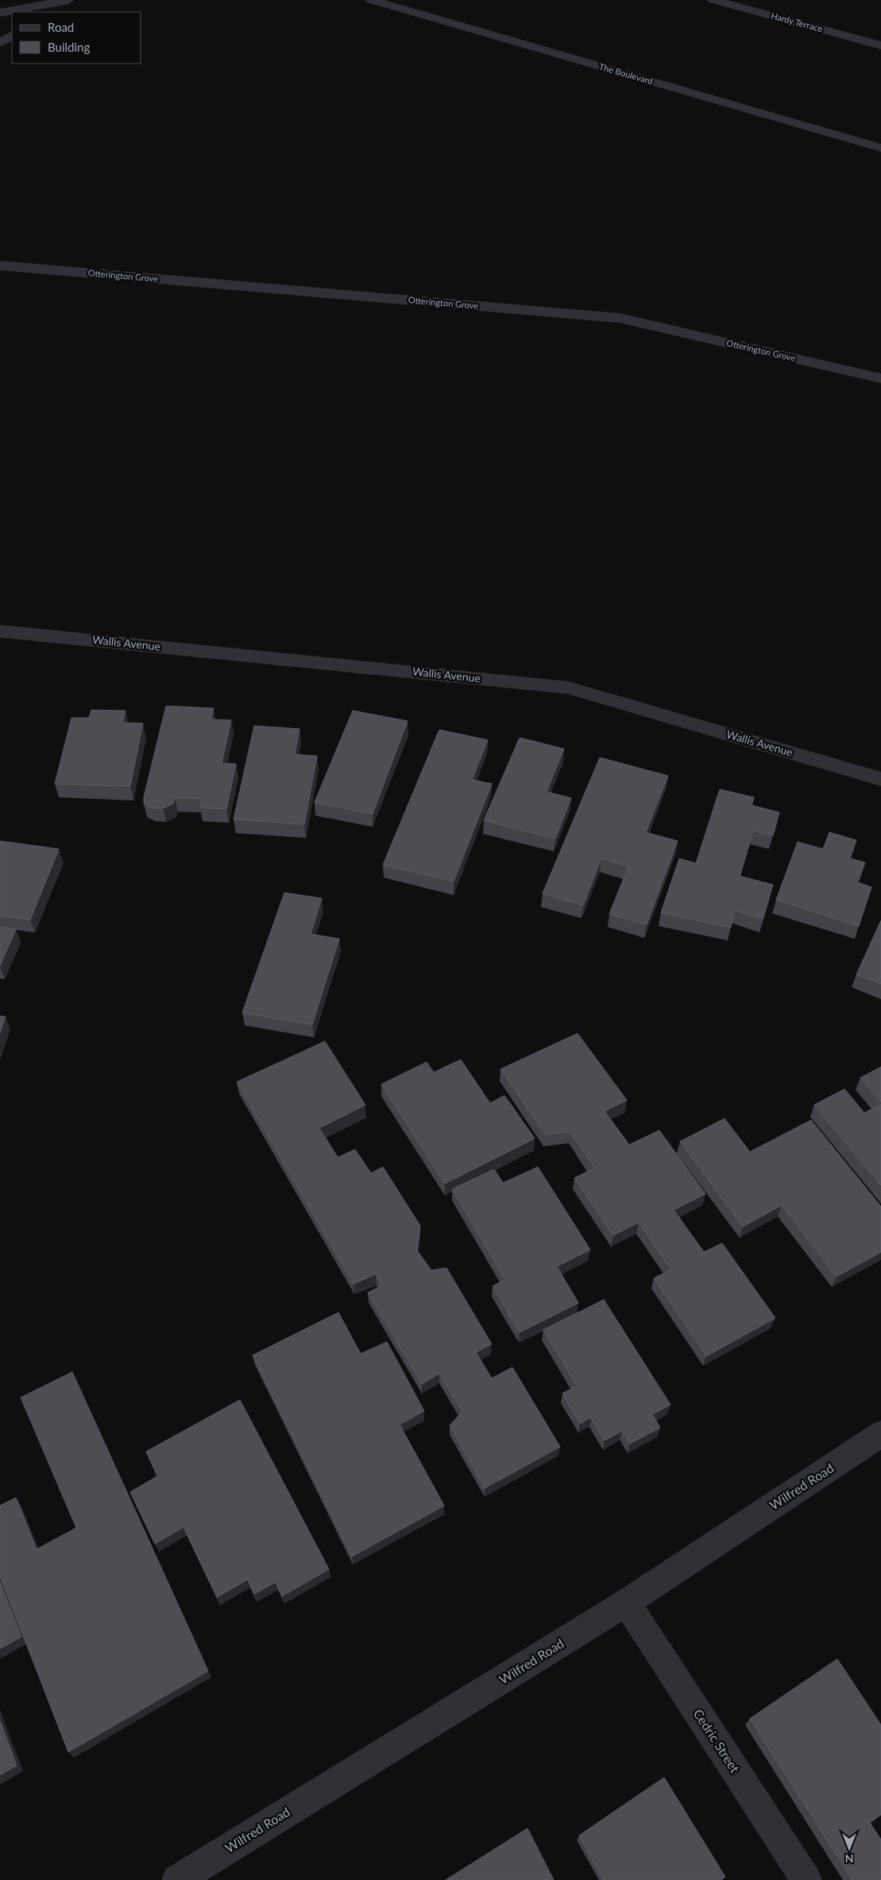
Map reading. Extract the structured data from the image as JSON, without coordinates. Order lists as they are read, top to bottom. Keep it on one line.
{"streets":{"street":["Hardy Terrace","The Boulevard","Otterington Grove","Wallis Avenue","Wilfred Road","Cedric Street"]},"crossings":[["Wilfred Road","Cedric Street"]],"legend":["Road","Building"],"north":"bottom"}
